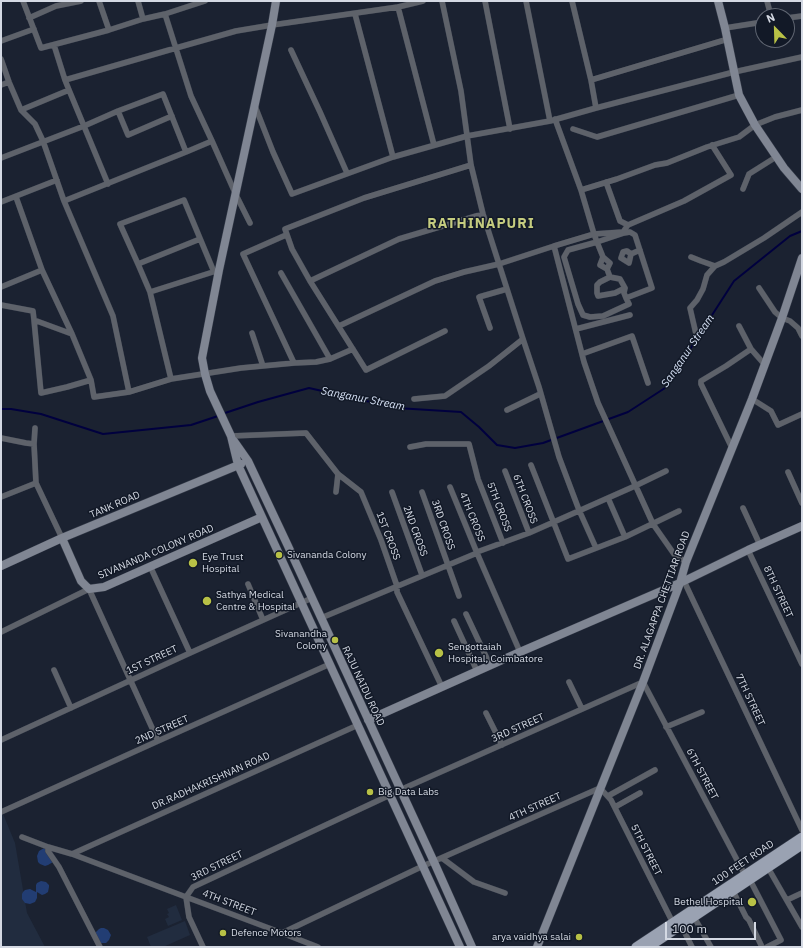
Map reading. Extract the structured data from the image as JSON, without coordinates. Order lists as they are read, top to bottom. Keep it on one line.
{"streets":{"main road":["100 FEET ROAD"],"street":["6TH CROSS","TANK ROAD","5TH CROSS","4TH CROSS","3RD CROSS","2ND CROSS","1ST CROSS","SIVANANDA COLONY ROAD","8TH STREET","DR. ALAGAPPA CHETTIAR ROAD","1ST STREET","RAJU NAIDU ROAD","7TH STREET","3RD STREET","2ND STREET","6TH STREET","DR.RADHAKRISHNAN ROAD","4TH STREET","5TH STREET"]},"crossings":[["TANK ROAD","SIVANANDA COLONY ROAD"],["TANK ROAD","RAJU NAIDU ROAD"],["SIVANANDA COLONY ROAD","RAJU NAIDU ROAD"],["DR. ALAGAPPA CHETTIAR ROAD","7TH STREET"],["DR. ALAGAPPA CHETTIAR ROAD","3RD STREET"],["DR. ALAGAPPA CHETTIAR ROAD","6TH STREET"],["DR. ALAGAPPA CHETTIAR ROAD","4TH STREET"],["DR. ALAGAPPA CHETTIAR ROAD","5TH STREET"],["1ST STREET","RAJU NAIDU ROAD"],["RAJU NAIDU ROAD","3RD STREET"],["RAJU NAIDU ROAD","2ND STREET"],["RAJU NAIDU ROAD","DR.RADHAKRISHNAN ROAD"],["RAJU NAIDU ROAD","4TH STREET"],["3RD STREET","6TH STREET"],["3RD STREET","4TH STREET"],["6TH STREET","100 FEET ROAD"],["DR.RADHAKRISHNAN ROAD","4TH STREET"],["4TH STREET","5TH STREET"],["5TH STREET","100 FEET ROAD"]],"districts":["RATHINAPURI"],"water":["Sanganur Stream"],"places":["Sivananda Colony","Eye Trust Hospital","Sathya Medical Centre & Hospital","Sivanandha Colony","Sengottaiah Hospital, Coimbatore","Big Data Labs","Bethel Hospital","Defence Motors","arya vaidhya salai"],"scale_bar":"100 m","north":"top left"}
